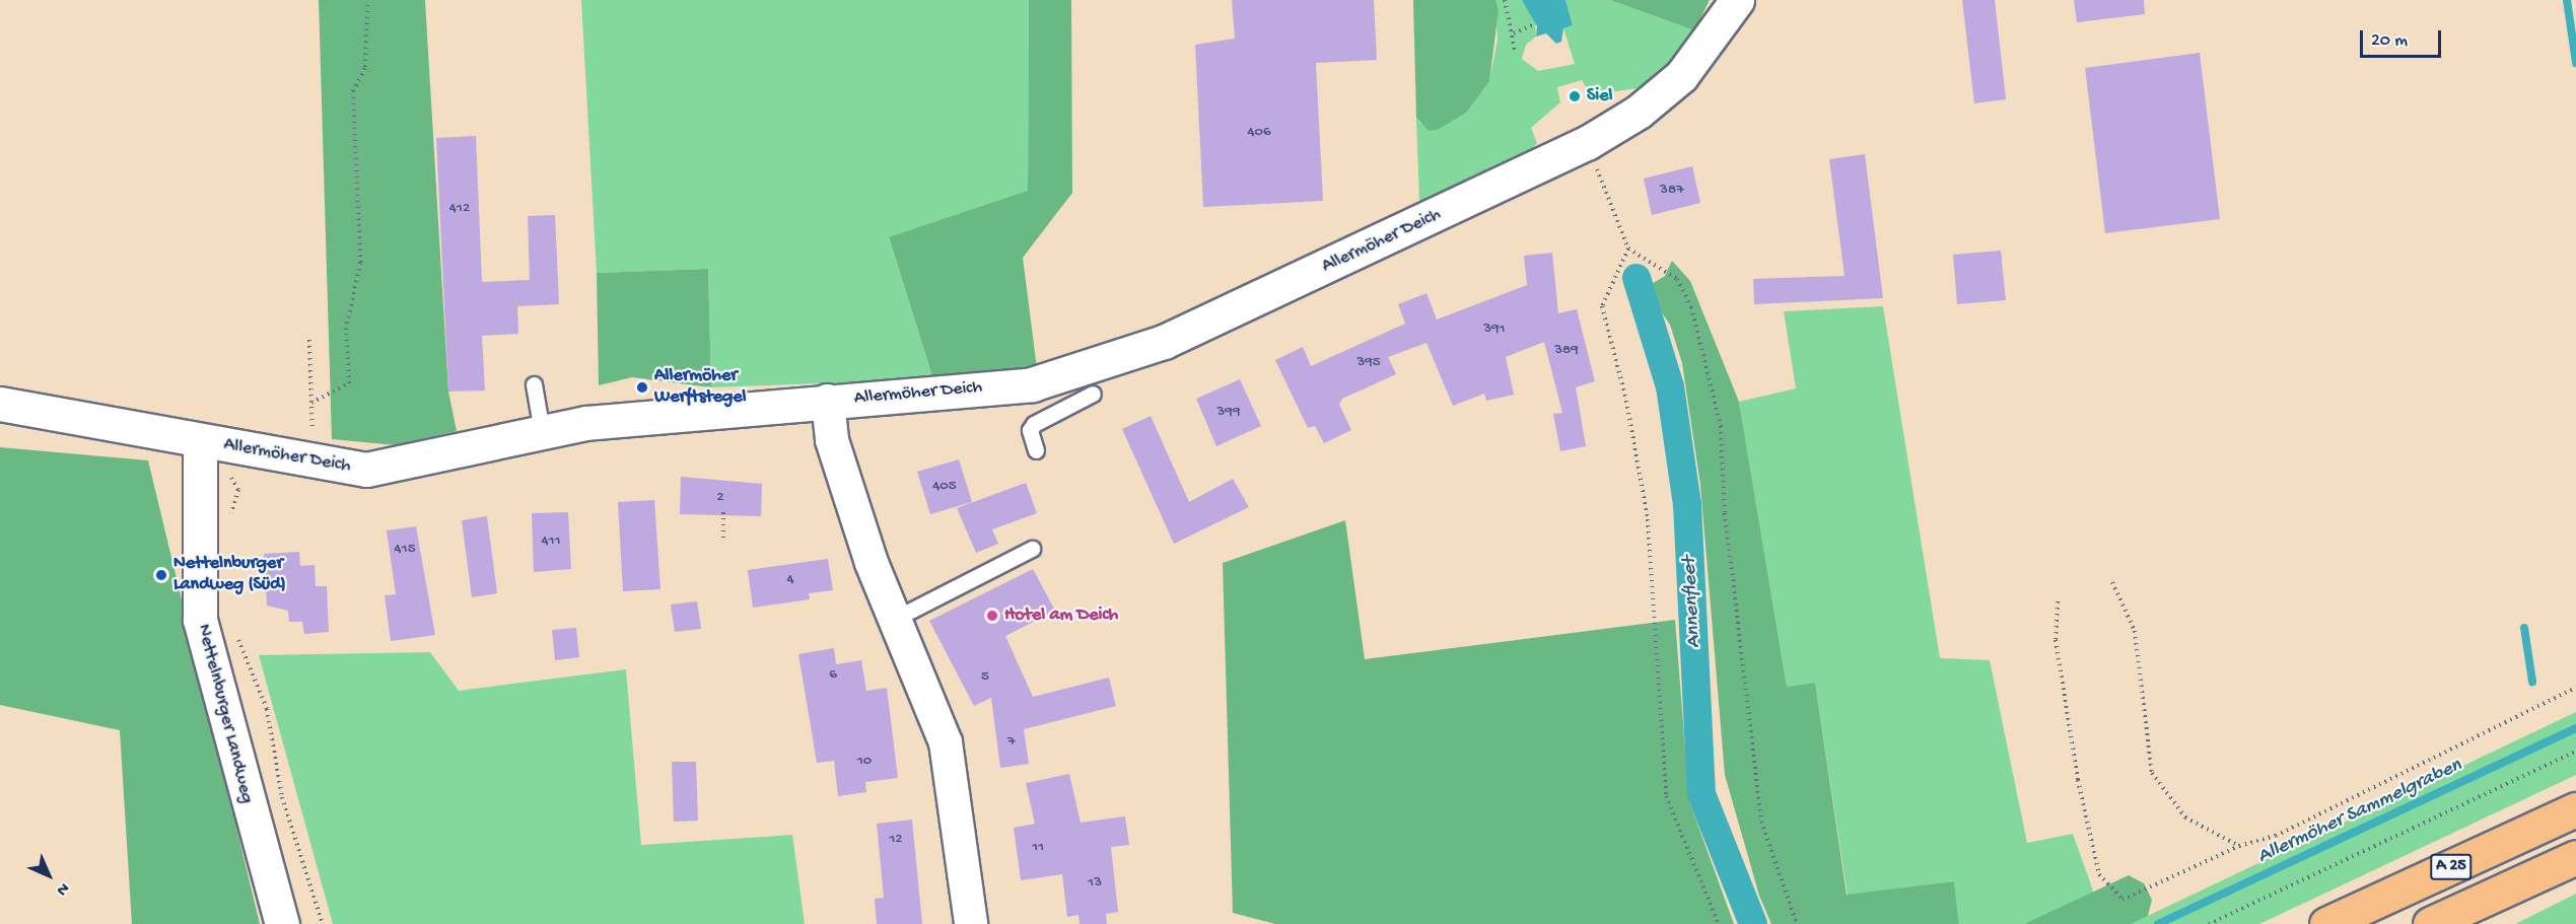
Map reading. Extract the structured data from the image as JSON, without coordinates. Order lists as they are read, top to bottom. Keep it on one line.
{"streets":{"highway":["A 25"],"street":["Allermöher Deich","Nettelnburger Landweg"]},"crossings":[["Allermöher Deich","Nettelnburger Landweg"]],"water":["Annenfleet","Allermöher Sammelgraben"],"places":["Siel","Allermöher Werftstegel","Nettelnburger Landweg (Süd)","Hotel am Deich"],"house_numbers":["406","387","412","391","389","395","399","405","2","411","415","4","6","5","7","10","12","11","13"],"scale_bar":"20 m","north":"bottom right"}
